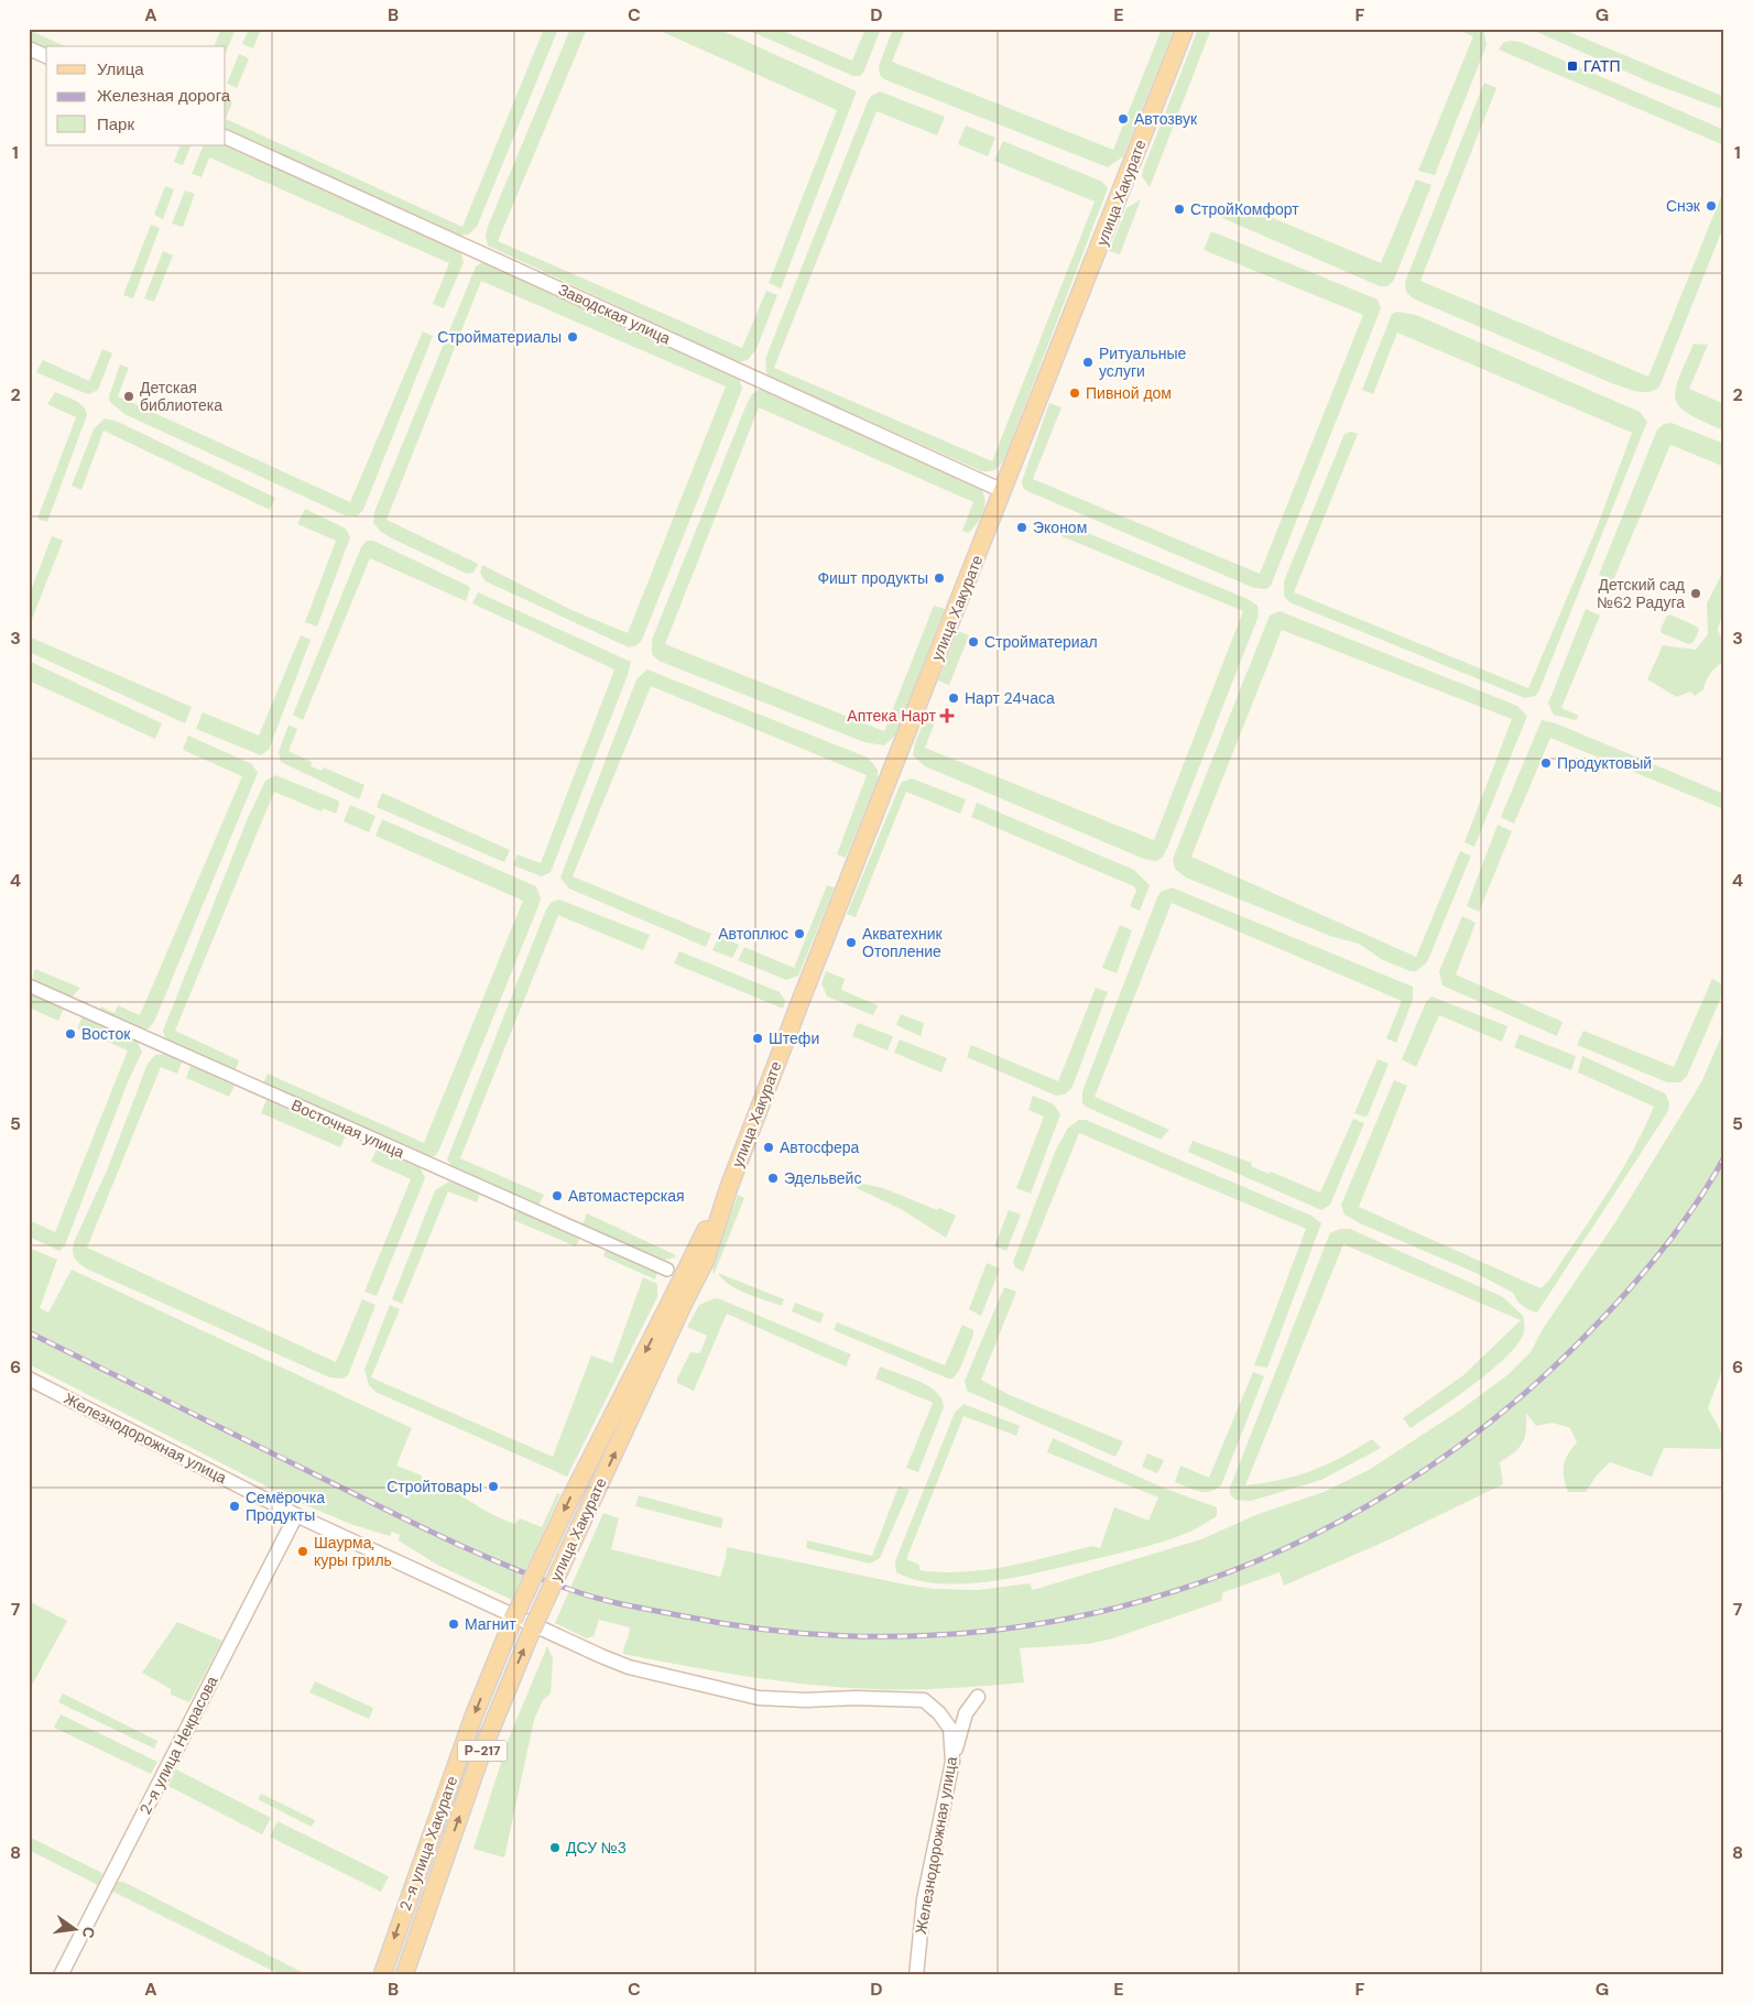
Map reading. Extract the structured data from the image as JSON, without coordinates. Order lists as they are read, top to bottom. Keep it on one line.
{"streets":{"main road":["улица Хакурате","Заводская улица","Железнодорожная улица","2-я улица Некрасова","Р-217","2-я улица Хакурате"],"street":["Восточная улица"]},"crossings":[["улица Хакурате","Заводская улица"],["улица Хакурате","2-я улица Хакурате"],["Железнодорожная улица","2-я улица Некрасова"]],"places":{"transit":["ГАТП"],"other":["Автозвук","Снэк","СтройКомфорт","Стройматериалы","Ритуальные услуги","Пивной дом","Детская библиотека","Эконом","Фишт продукты","Детский сад №62 Радуга","Стройматериал","Нарт 24часа","Продуктовый","Автоплюс","Акватехник Отопление","Восток","Штефи","Автосфера","Эдельвейс","Автомастерская","Стройтовары","Семёрочка Продукты","Шаурма, куры гриль","Магнит","ДСУ №3"],"health":["Аптека Нарт"]},"legend":["Улица","Железная дорога","Парк"],"north":"right","grid":{"columns":["A","B","C","D","E","F","G"],"rows":["1","2","3","4","5","6","7","8"]}}
